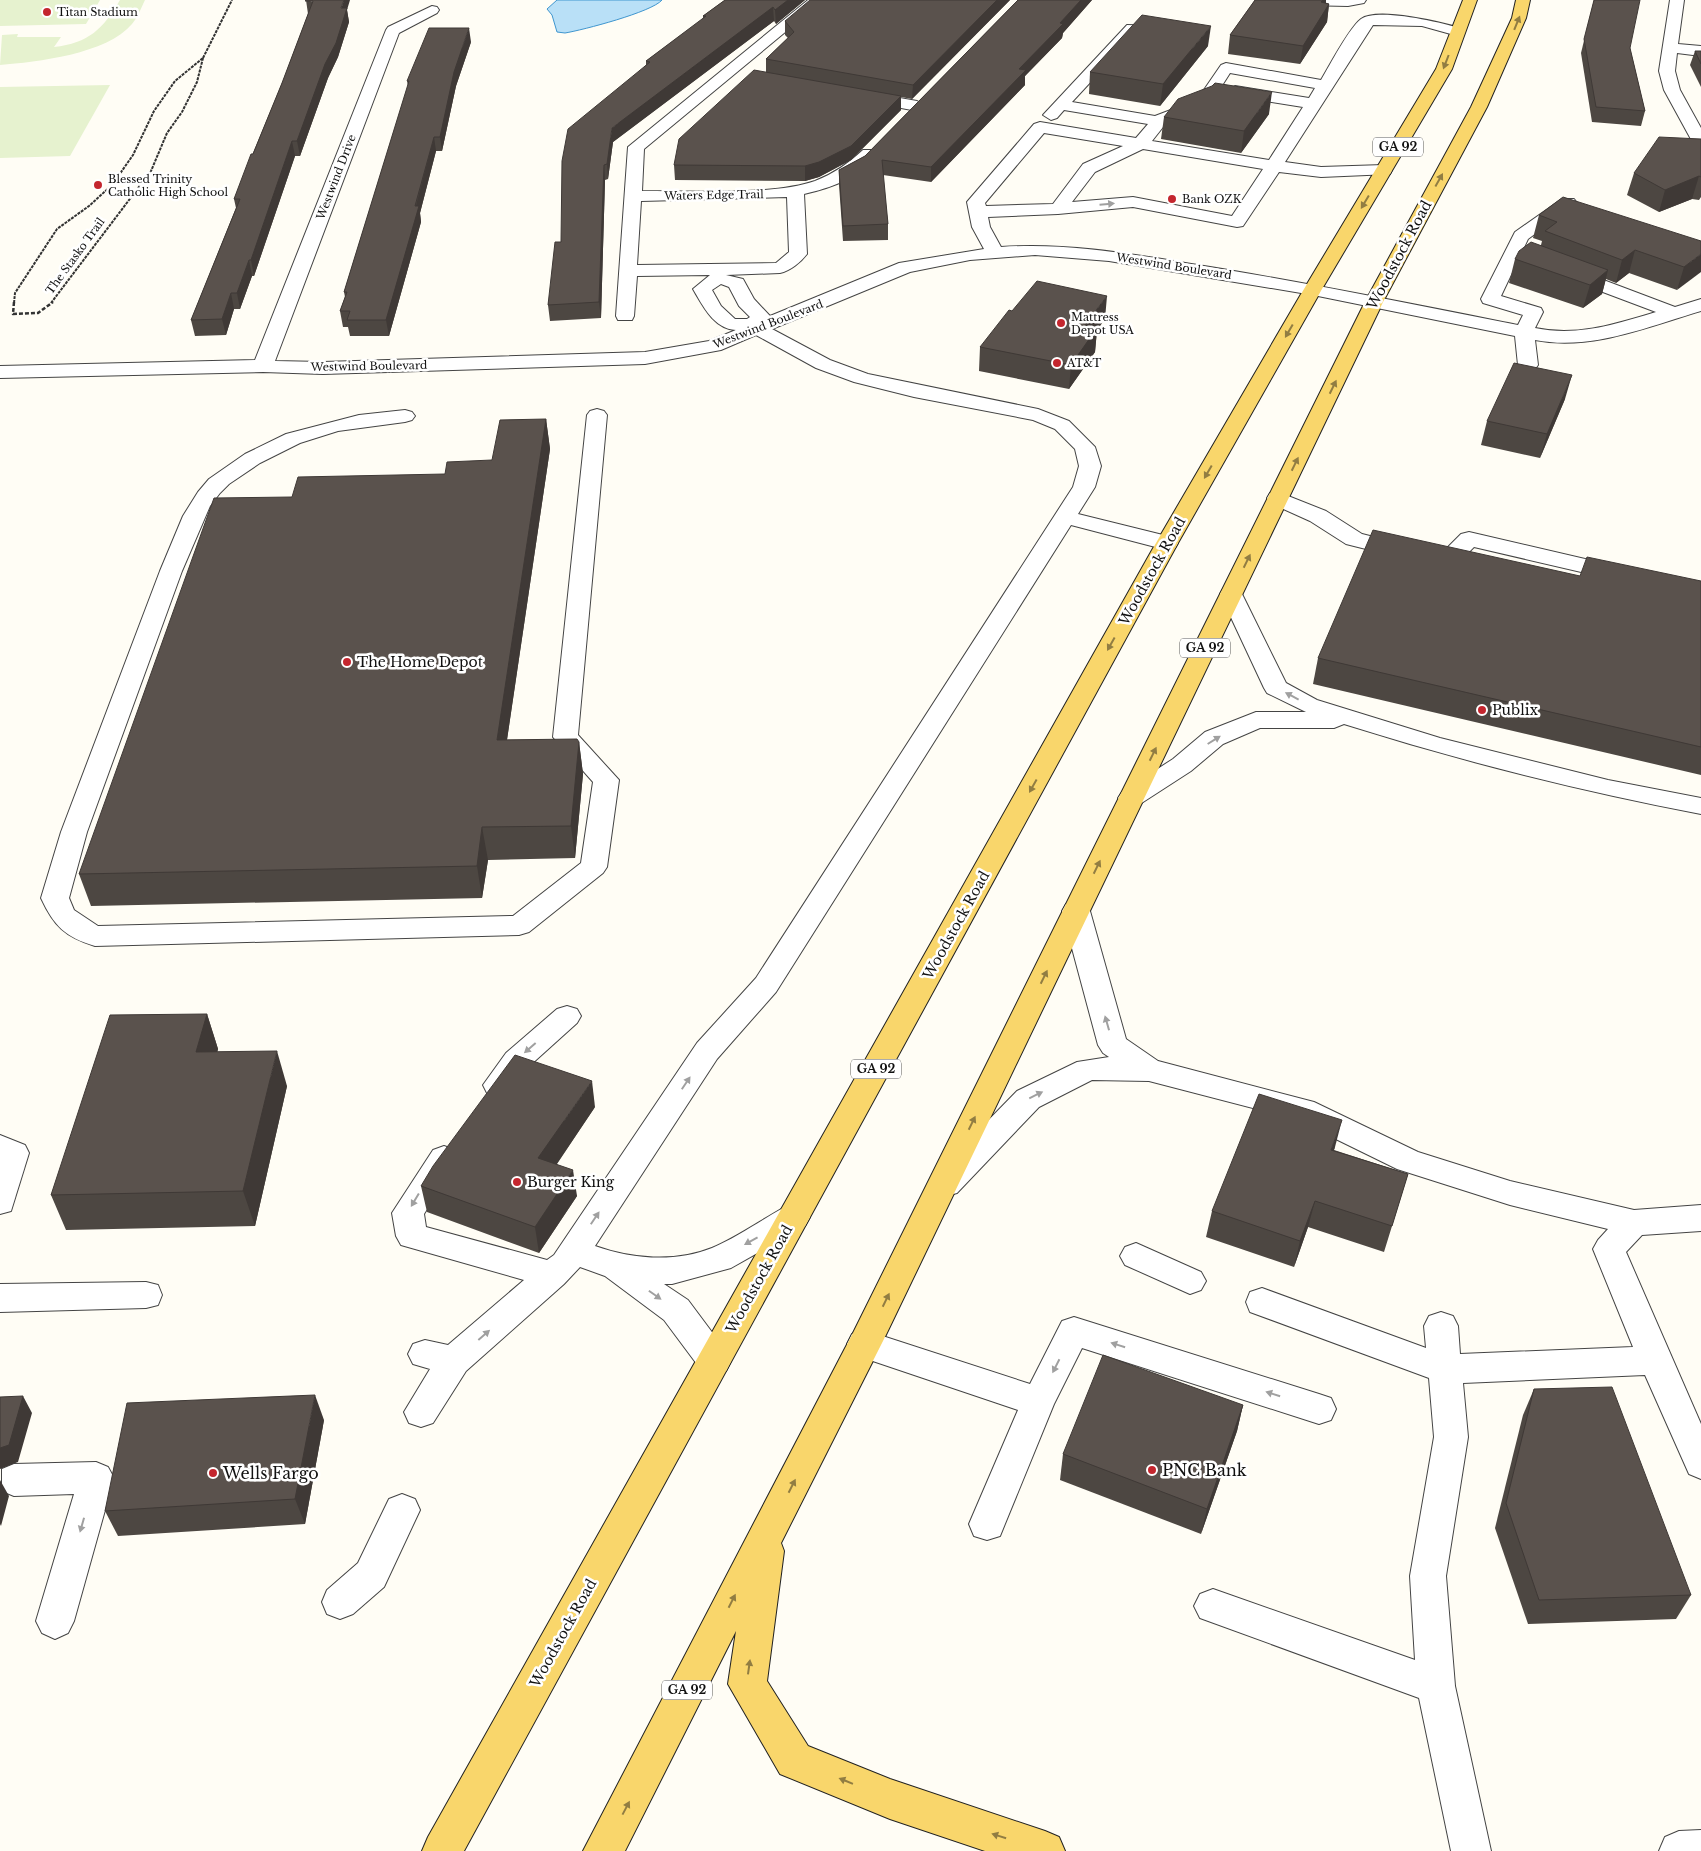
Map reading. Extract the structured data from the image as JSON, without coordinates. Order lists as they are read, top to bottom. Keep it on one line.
{"streets":{"main road":["GA 92","Woodstock Road"],"street":["Westwind Drive","Waters Edge Trail","Westwind Boulevard"],"path":["The Stasko Trail"]},"crossings":[["Westwind Drive","Westwind Boulevard"],["Woodstock Road","Westwind Boulevard"]],"places":["Titan Stadium","Blessed Trinity Catholic High School","Bank OZK","Mattress Depot USA","AT&T","The Home Depot","Publix","Burger King","PNC Bank","Wells Fargo"]}
